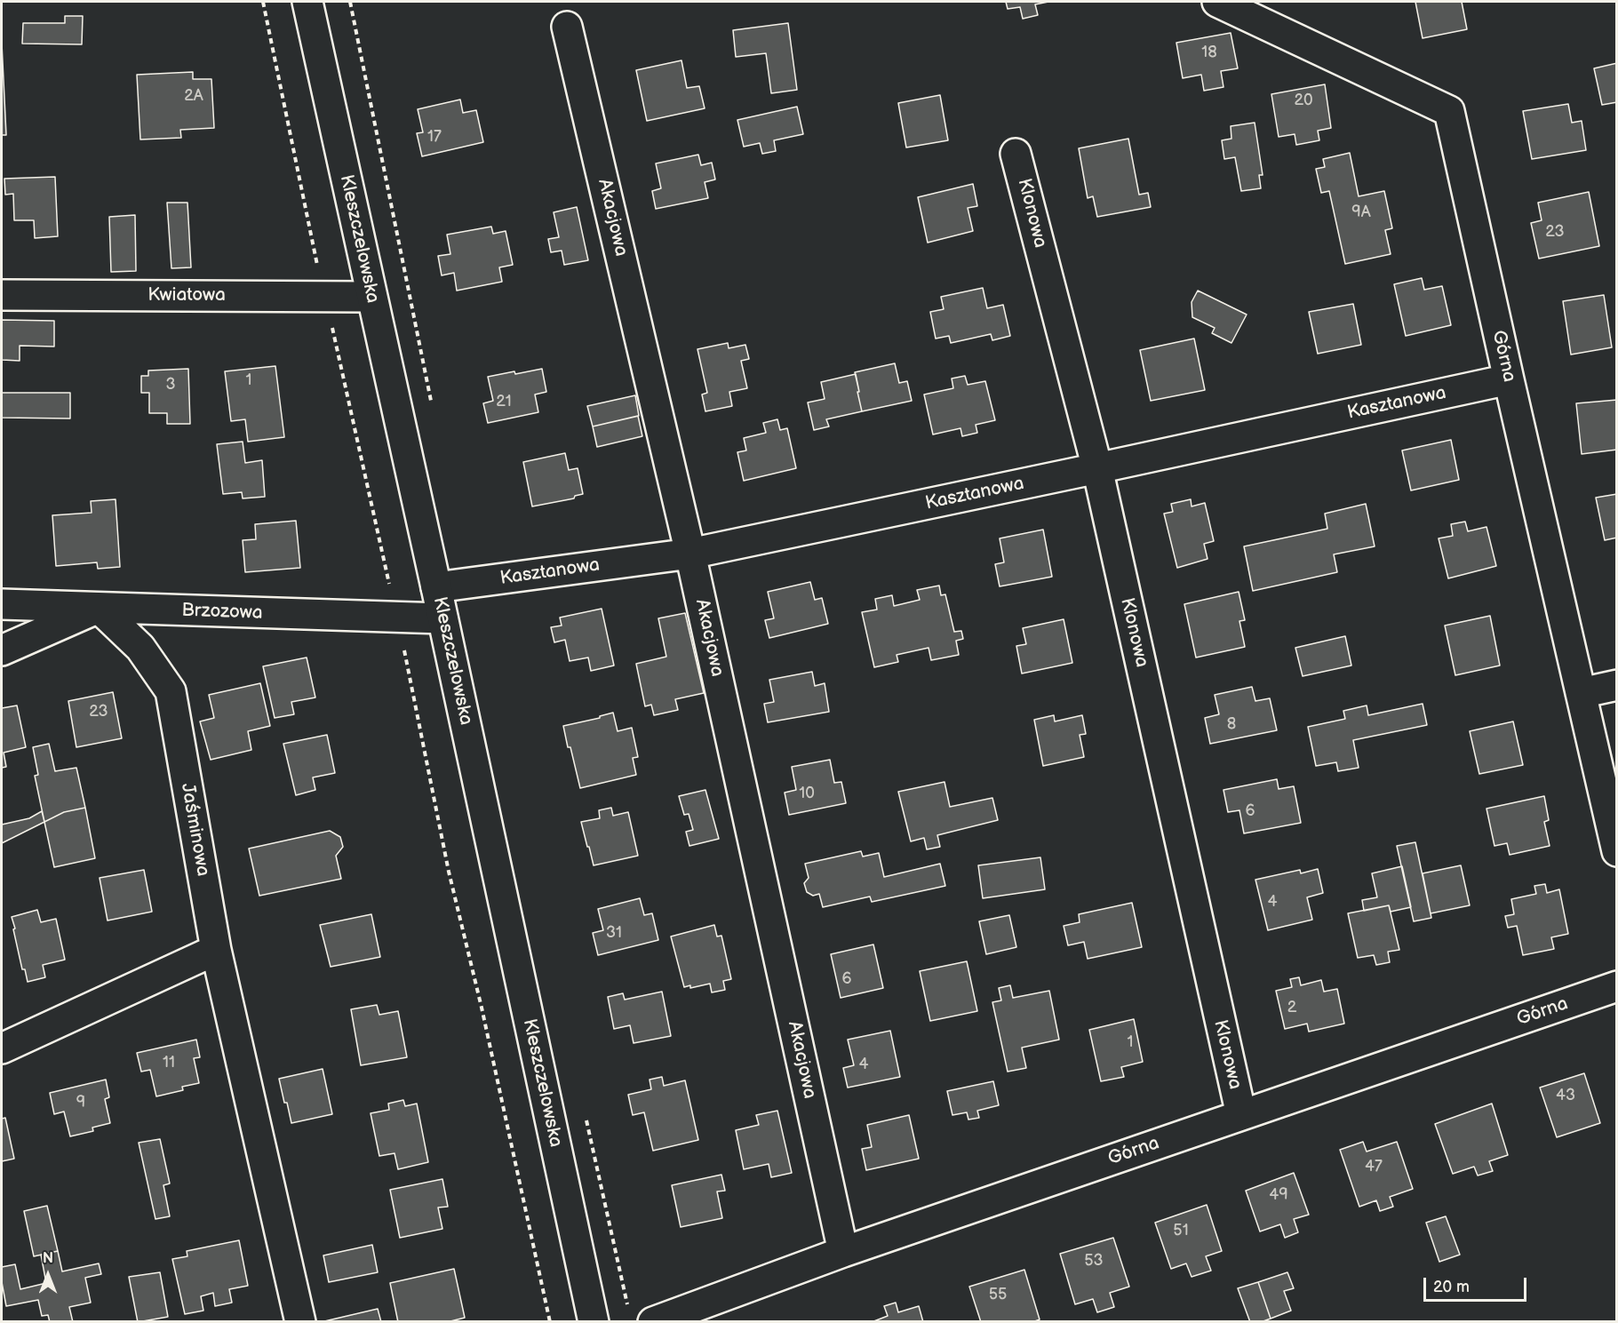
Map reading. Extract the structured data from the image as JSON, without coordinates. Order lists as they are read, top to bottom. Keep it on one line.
{"streets":{"street":["Klonowa","Akacjowa","Kleszczelowska","Kwiatowa","Górna","Kasztanowa","Brzozowa","Jaśminowa"]},"crossings":[["Klonowa","Górna"],["Klonowa","Kasztanowa"],["Akacjowa","Górna"],["Akacjowa","Kasztanowa"],["Kleszczelowska","Kwiatowa"],["Kleszczelowska","Kasztanowa"],["Kleszczelowska","Brzozowa"],["Górna","Kasztanowa"],["Brzozowa","Jaśminowa"]],"house_numbers":["18","2A","20","17","9A","23","1","3","21","23","8","10","6","4","31","6","2","1","11","4","43","9","47","49","51","53","55"],"scale_bar":"20 m","north":"top"}
